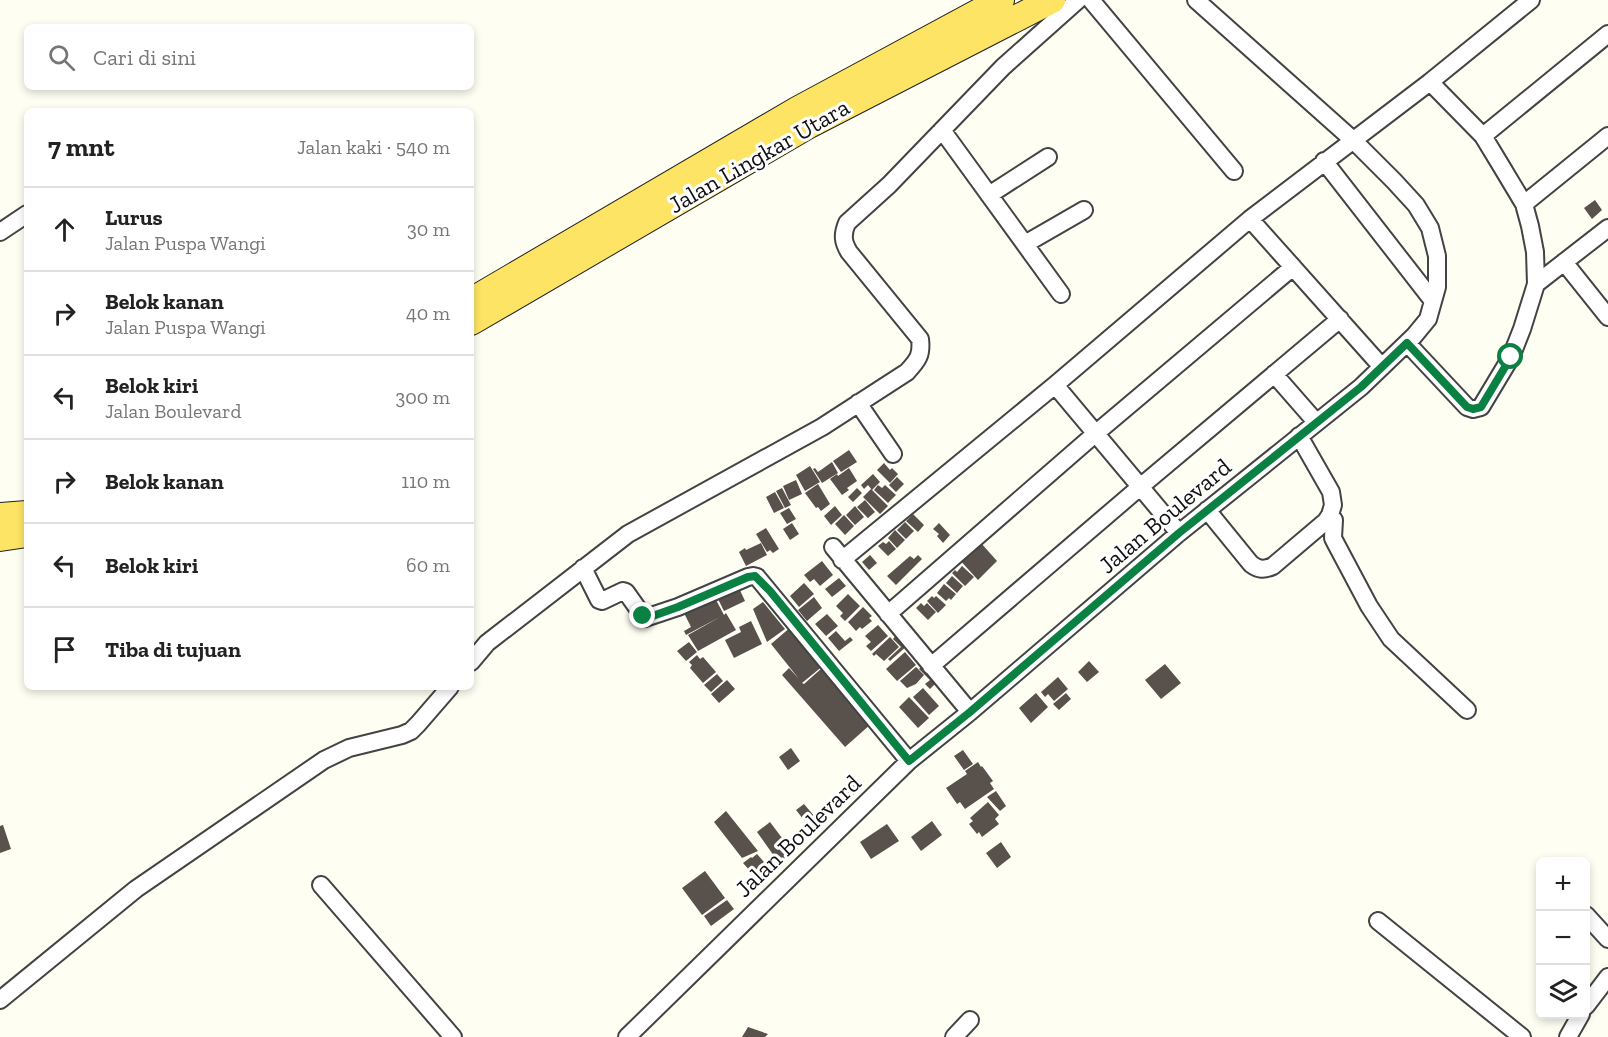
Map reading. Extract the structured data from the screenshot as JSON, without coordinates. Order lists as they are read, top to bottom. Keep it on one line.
{"streets":{"main road":["Jalan Lingkar Utara"],"street":["Jalan Boulevard"]},"page":{"search":"Cari di sini","heading":["7 mnt","Jalan kaki · 540 m"],"list":[["Lurus","Jalan Puspa Wangi","30 m"],["Belok kanan","Jalan Puspa Wangi","40 m"],["Belok kiri","Jalan Boulevard","300 m"],["Belok kanan","110 m"],["Belok kiri","60 m"],"Tiba di tujuan"],"map_buttons":["+","−"]}}
